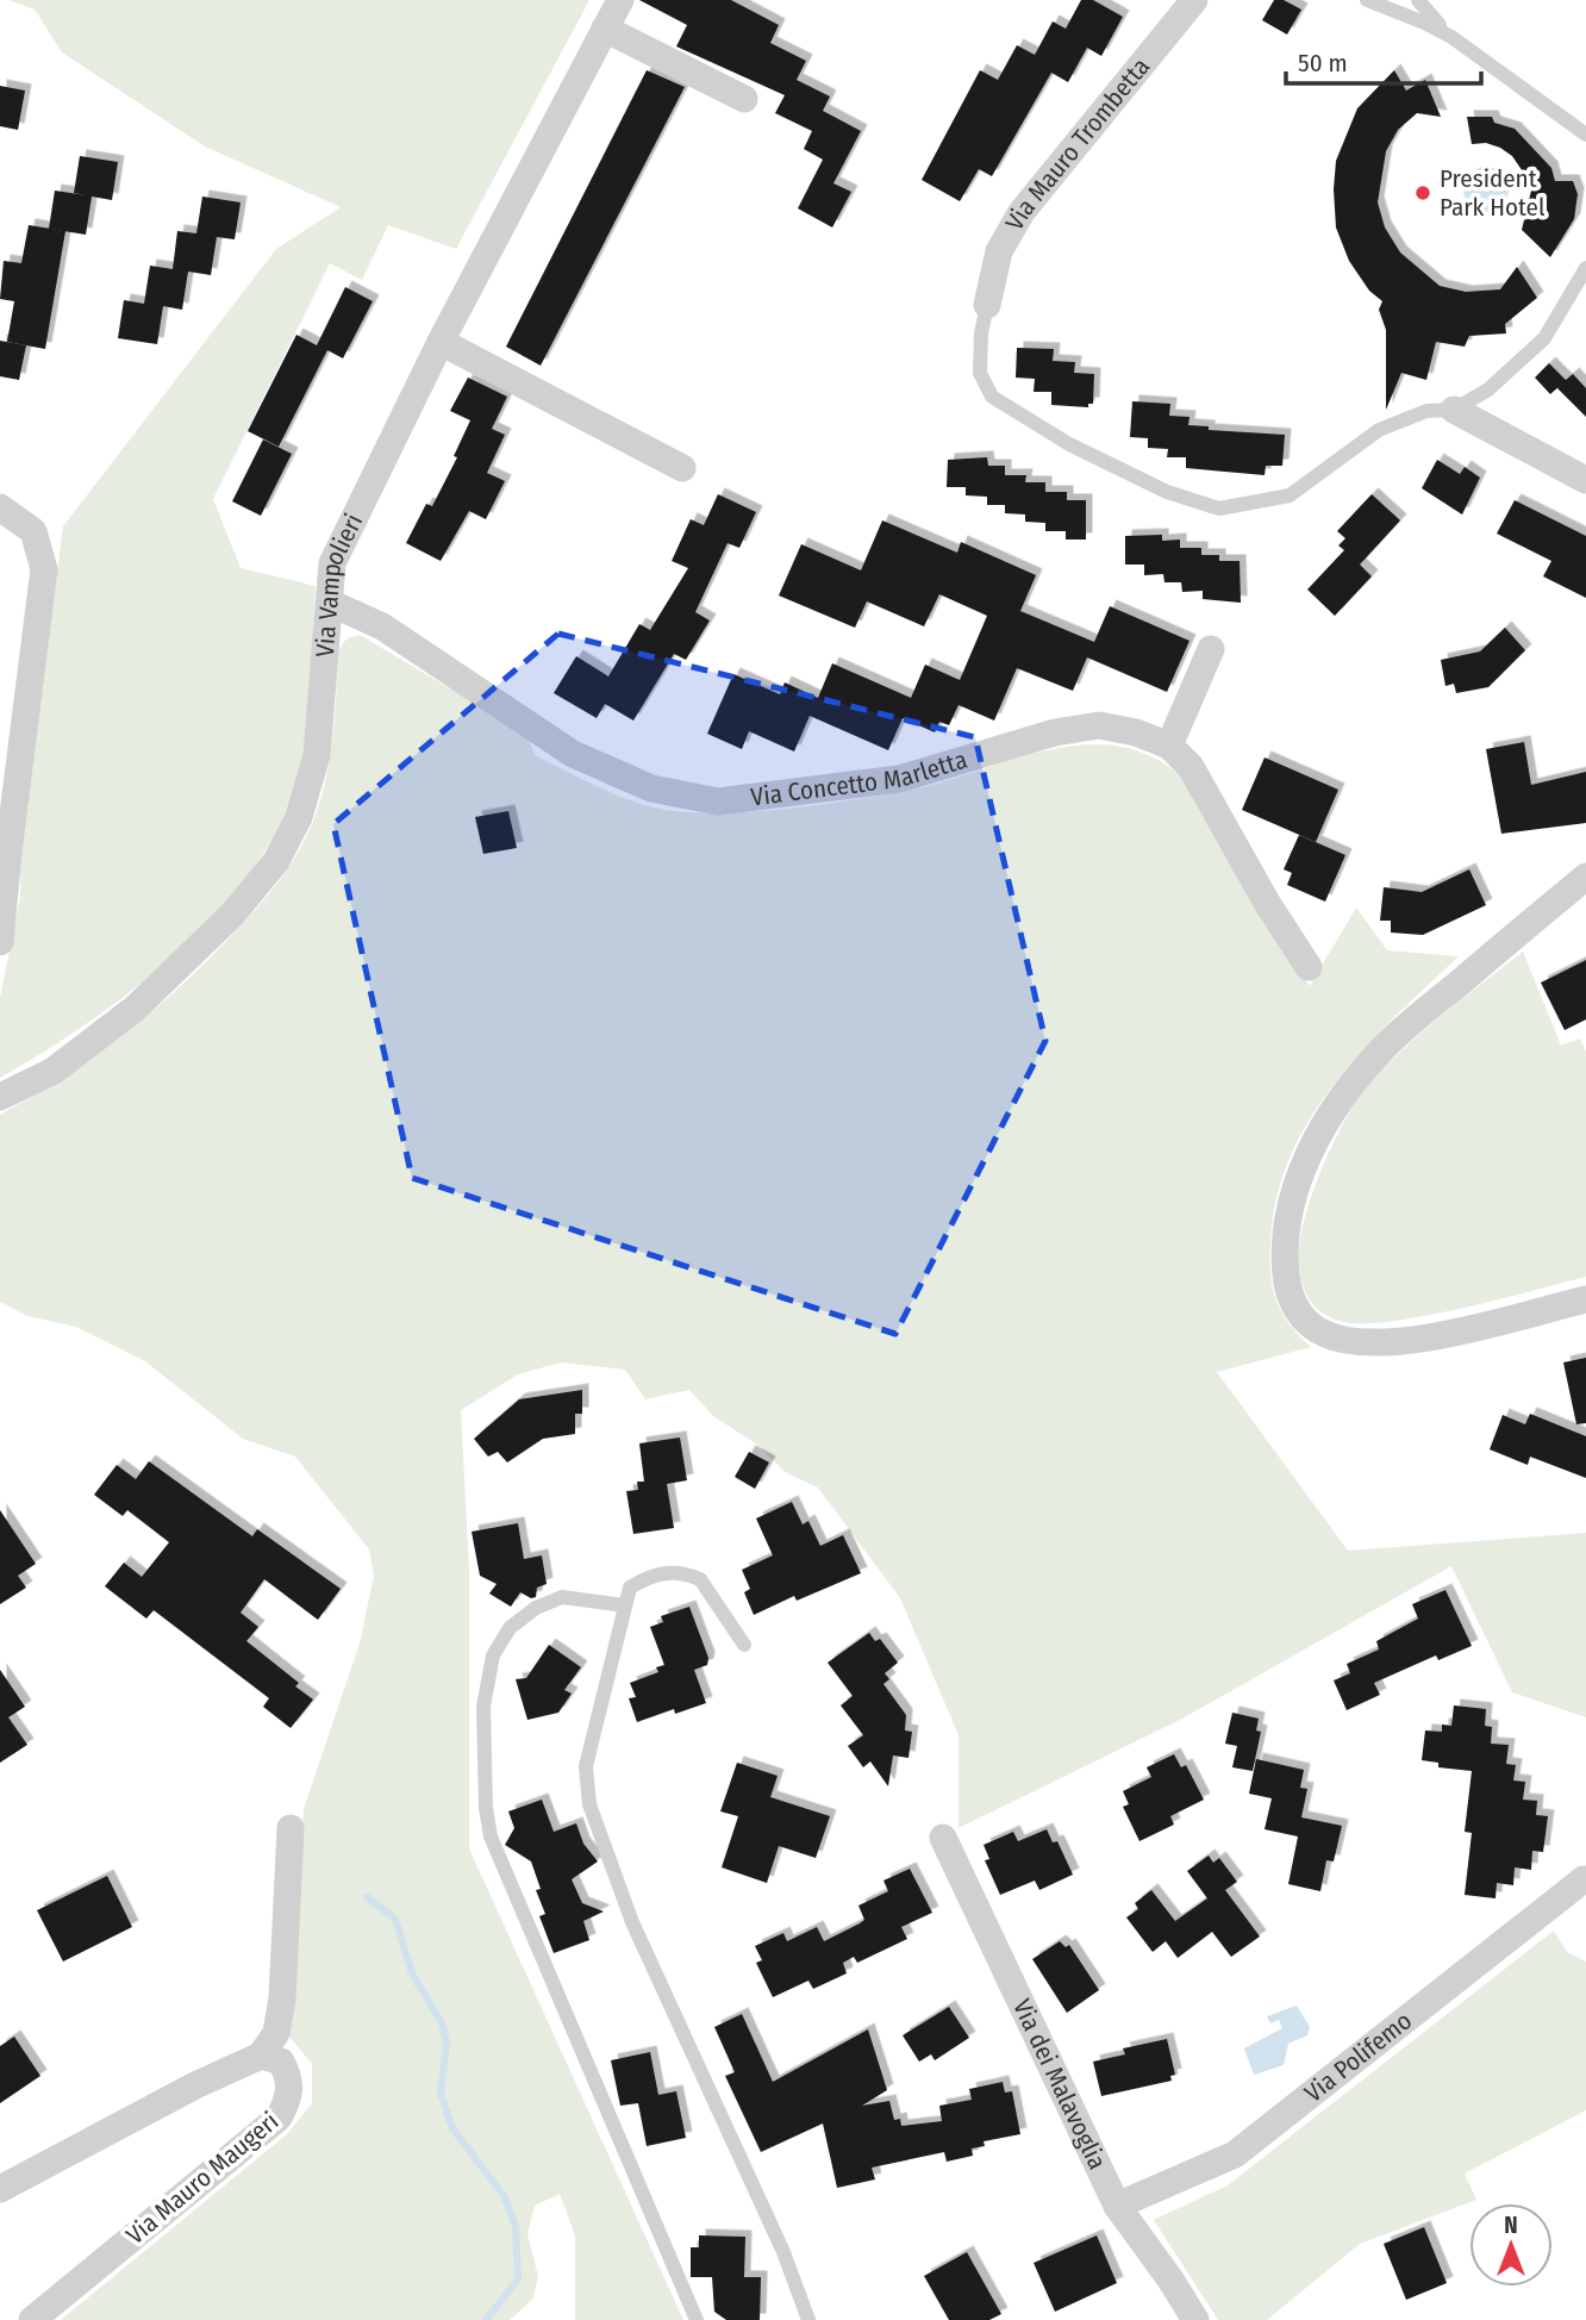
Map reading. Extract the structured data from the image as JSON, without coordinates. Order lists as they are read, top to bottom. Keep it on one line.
{"streets":{"street":["Via Mauro Trombetta","Via Vampolieri","Via Concetto Marletta","Via Polifemo","Via dei Malavoglia","Via Mauro Maugeri"]},"crossings":[["Via Vampolieri","Via Concetto Marletta"],["Via Polifemo","Via dei Malavoglia"]],"places":["President Park Hotel"],"scale_bar":"50 m","north":"top"}
